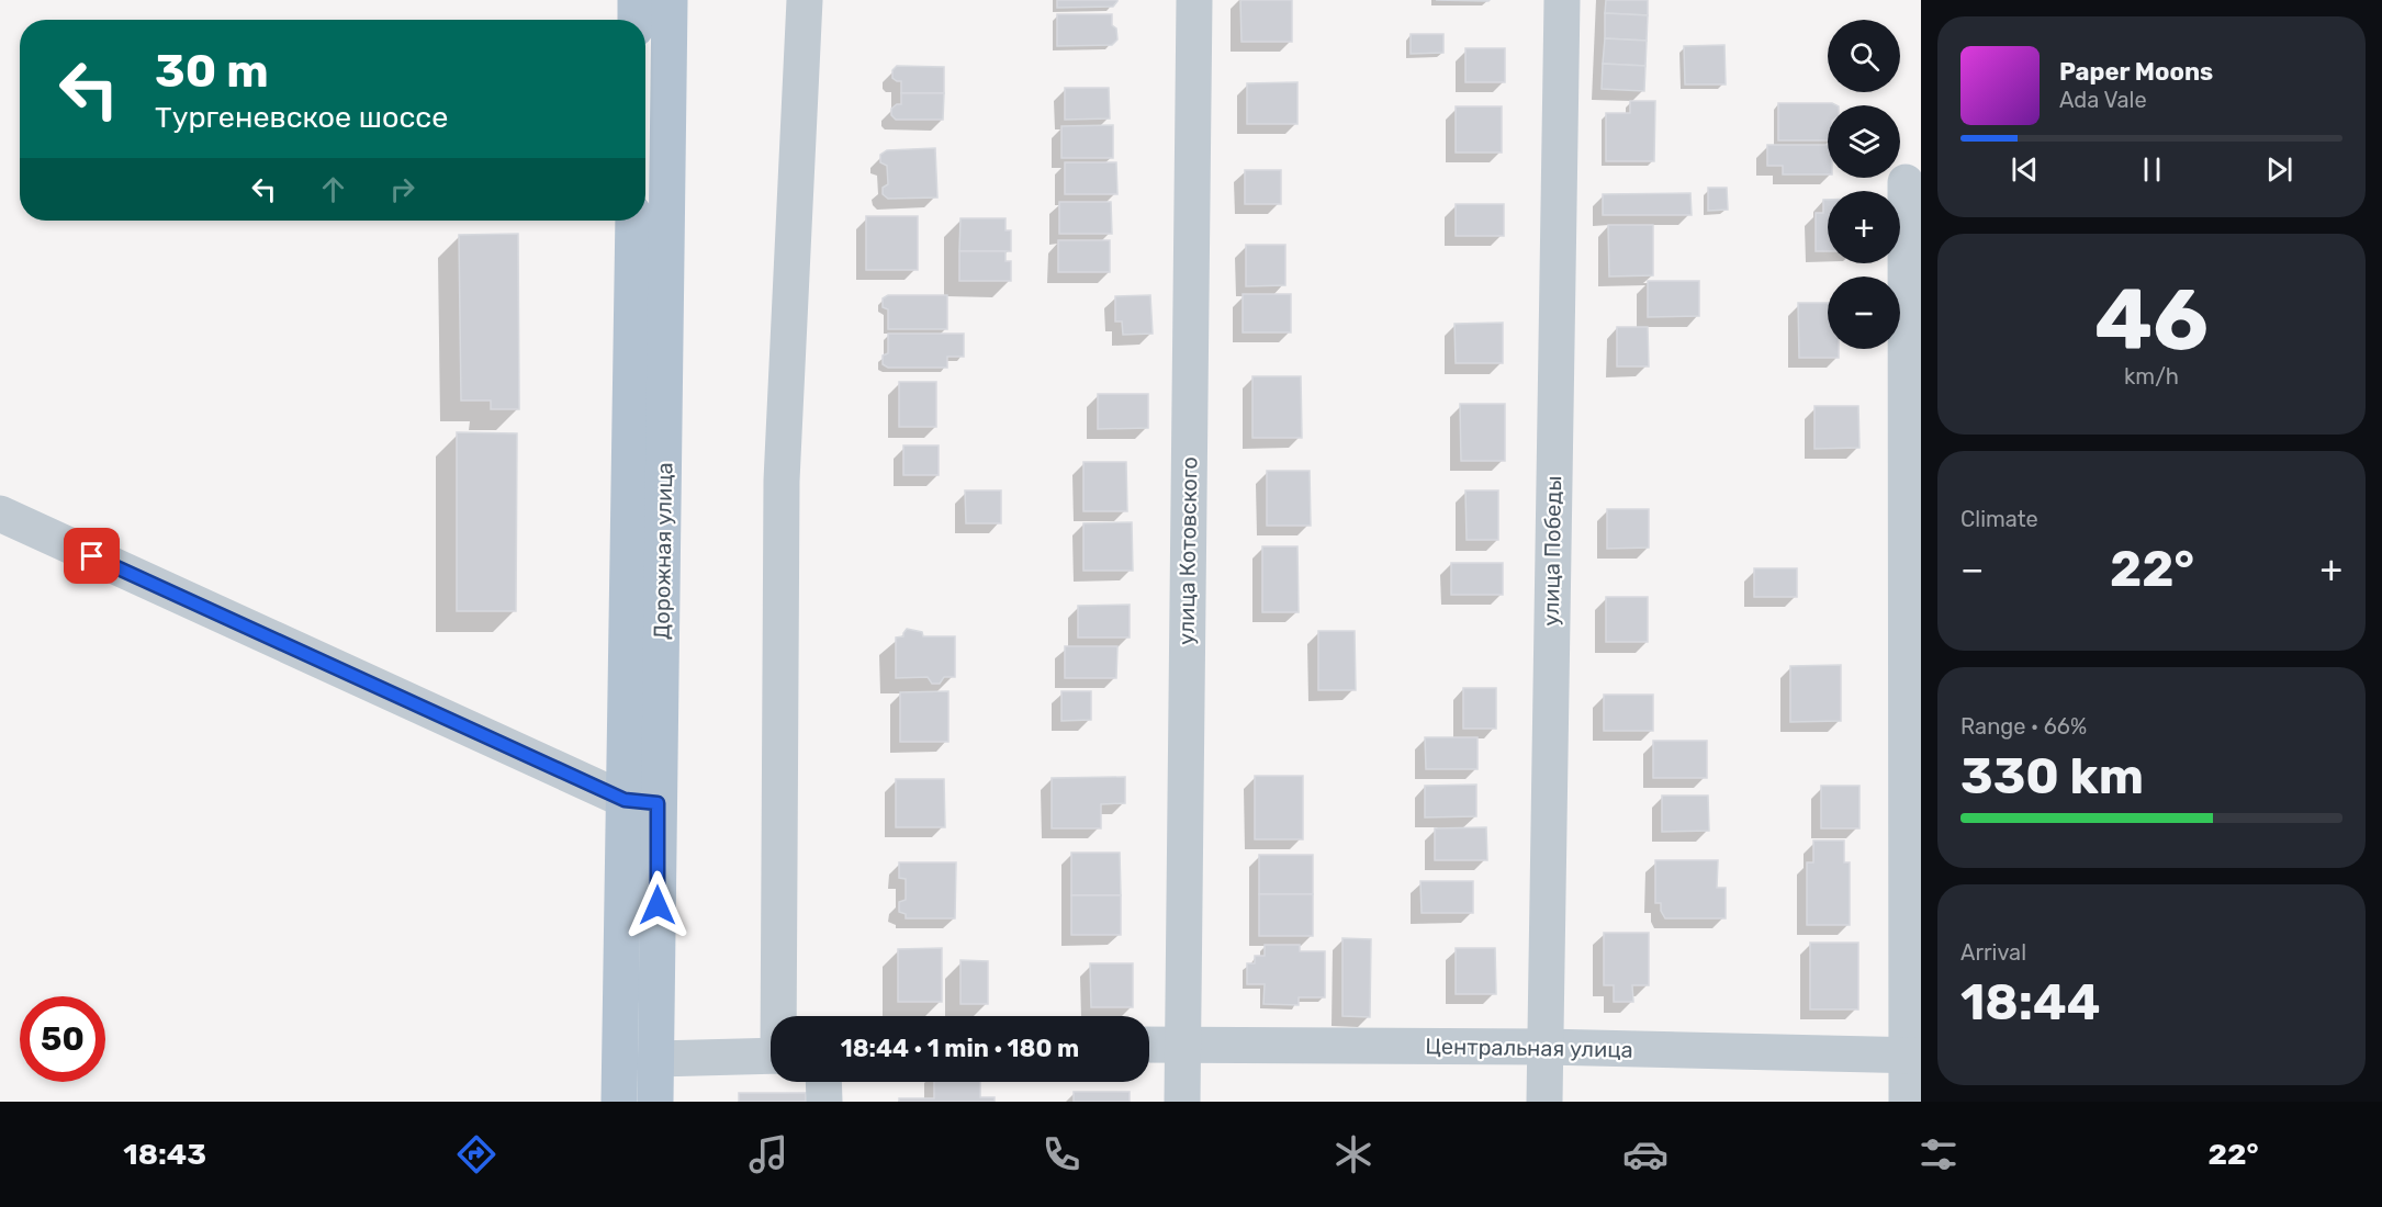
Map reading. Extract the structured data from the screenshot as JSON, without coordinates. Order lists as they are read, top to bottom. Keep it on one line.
{"streets":{"main road":["Дорожная улица"],"street":["улица Котовского","улица Победы","Центральная улица"]},"crossings":[["улица Котовского","Центральная улица"],["улица Победы","Центральная улица"]],"page":{"map_buttons":["+","−"],"turn":["30 m","Тургеневское шоссе"],"song":["Paper Moons","Ada Vale"],"tile":[["46","km/h"],"Climate",["Range · 66%","330 km"],["Arrival","18:44"]],"heat":["−","22°","+"],"limit":"50","trip":"18:44 · 1 min · 180 m","tabs":["18:43","22°"]}}
